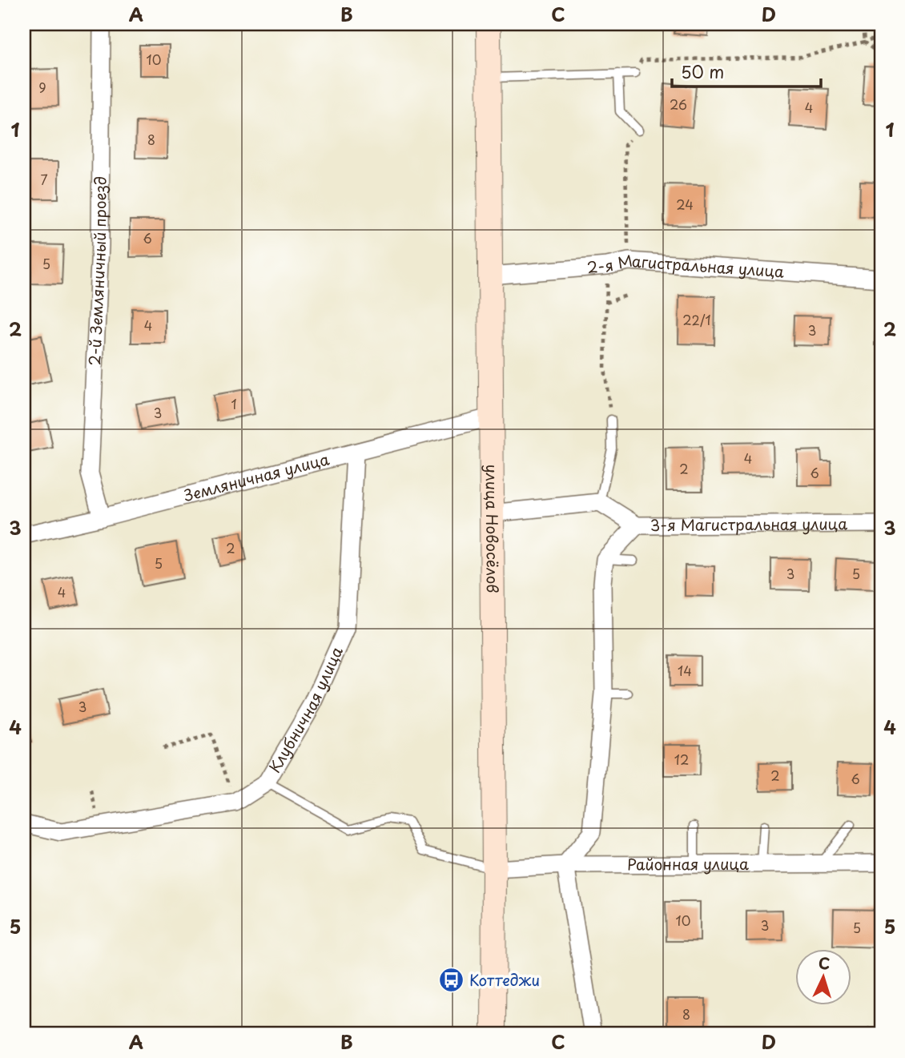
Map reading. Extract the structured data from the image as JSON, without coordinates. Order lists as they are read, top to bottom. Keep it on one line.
{"streets":{"street":["2-я Магистральная улица","2-й Земляничный проезд","Земляничная улица","3-я Магистральная улица","улица Новосёлов","Клубничная улица","Районная улица"]},"crossings":[["2-я Магистральная улица","улица Новосёлов"],["2-й Земляничный проезд","Земляничная улица"],["Земляничная улица","улица Новосёлов"],["Земляничная улица","Клубничная улица"],["улица Новосёлов","Районная улица"]],"places":{"bus stop":["Коттеджи"]},"house_numbers":["10","9","26","4","8","7","24","6","5","22/1","4","3","1","3","4","2","6","2","5","3","5","4","14","3","12","2","6","10","3","5","8"],"scale_bar":"50 m","north":"top","grid":{"columns":["A","B","C","D"],"rows":["1","2","3","4","5"]}}
